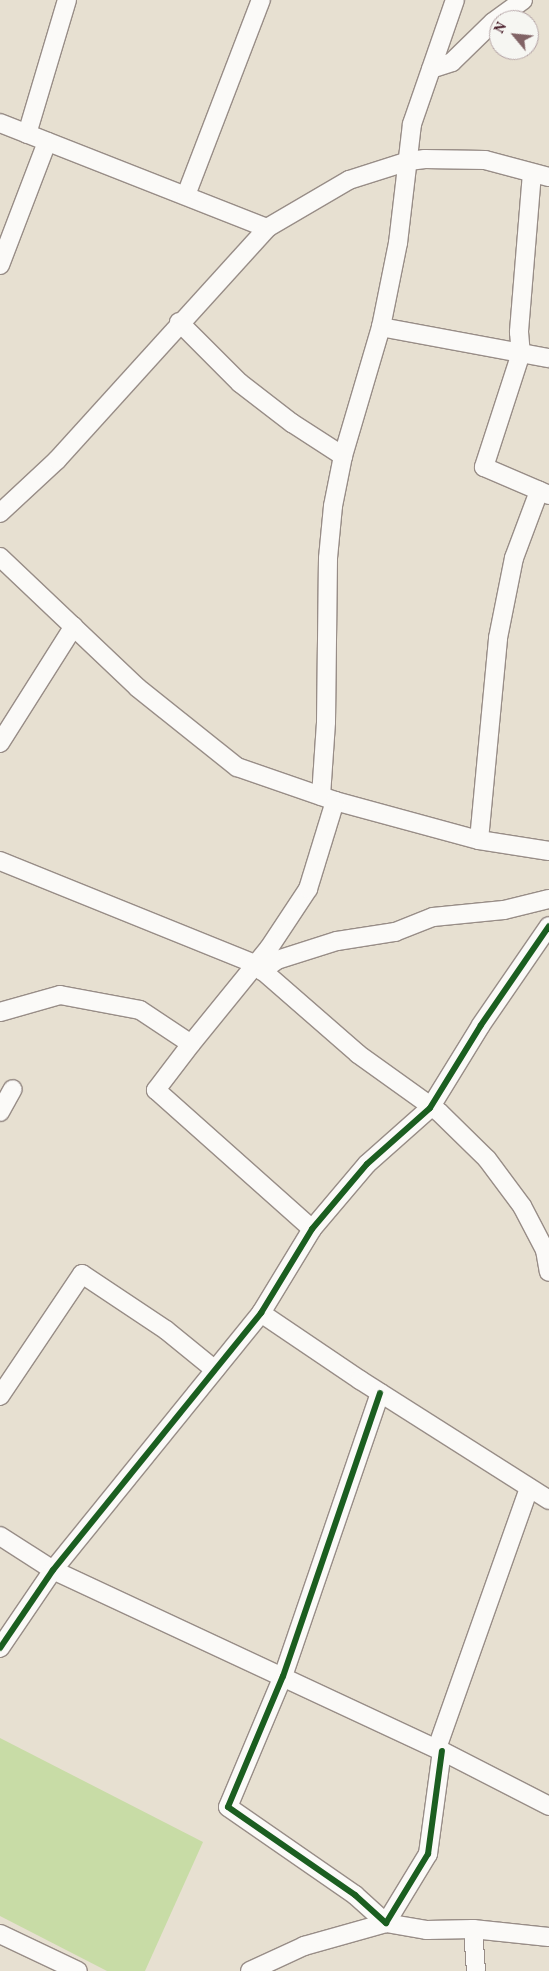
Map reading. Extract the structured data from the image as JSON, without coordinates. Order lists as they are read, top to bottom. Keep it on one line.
{"north":"top left"}
